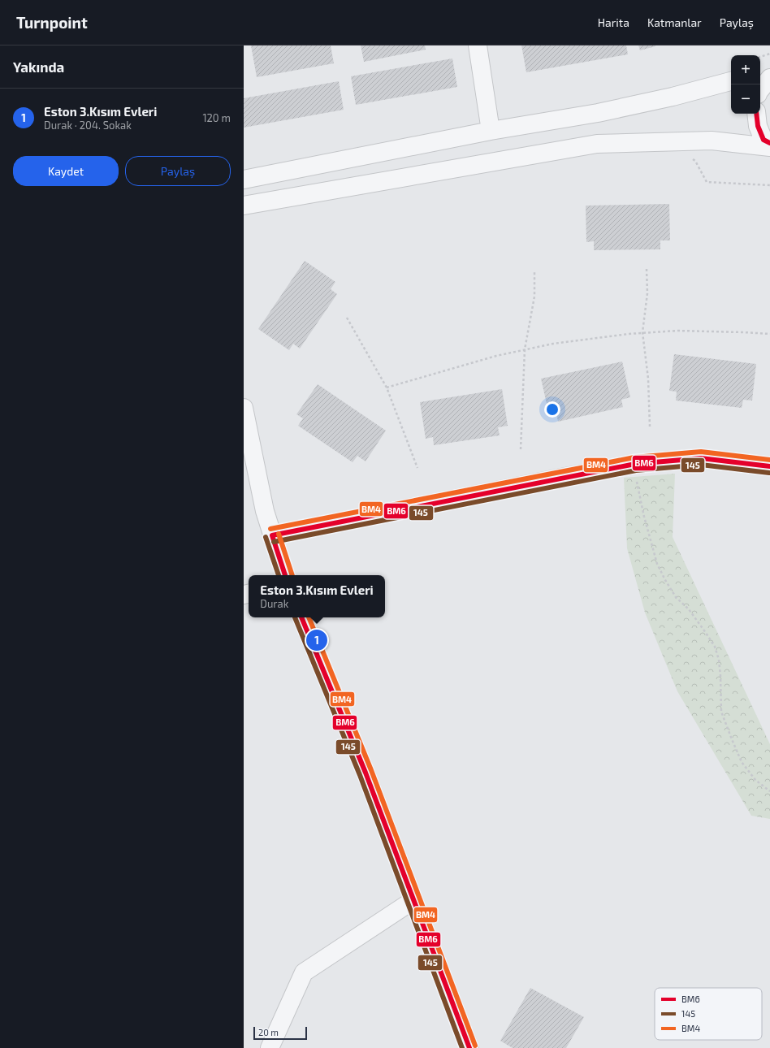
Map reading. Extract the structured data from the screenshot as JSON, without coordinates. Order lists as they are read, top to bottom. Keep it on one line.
{"lines":["transit line BM6","transit line BM4","transit line 145"],"legend":["BM6","145","BM4"],"scale_bar":"20 m","page":{"header":"Turnpoint","nav":["Harita","Katmanlar","Paylaş"],"heading":"Yakında","map_buttons":["+","−"],"list":[{"mark":"1","name":"Eston 3.Kısım Evleri","note":"Durak · 204. Sokak","value":"120 m"}],"buttons":["Kaydet","Paylaş"],"popup":["Eston 3.Kısım Evleri","Durak"],"pins":"1","scale":"20 m"}}
